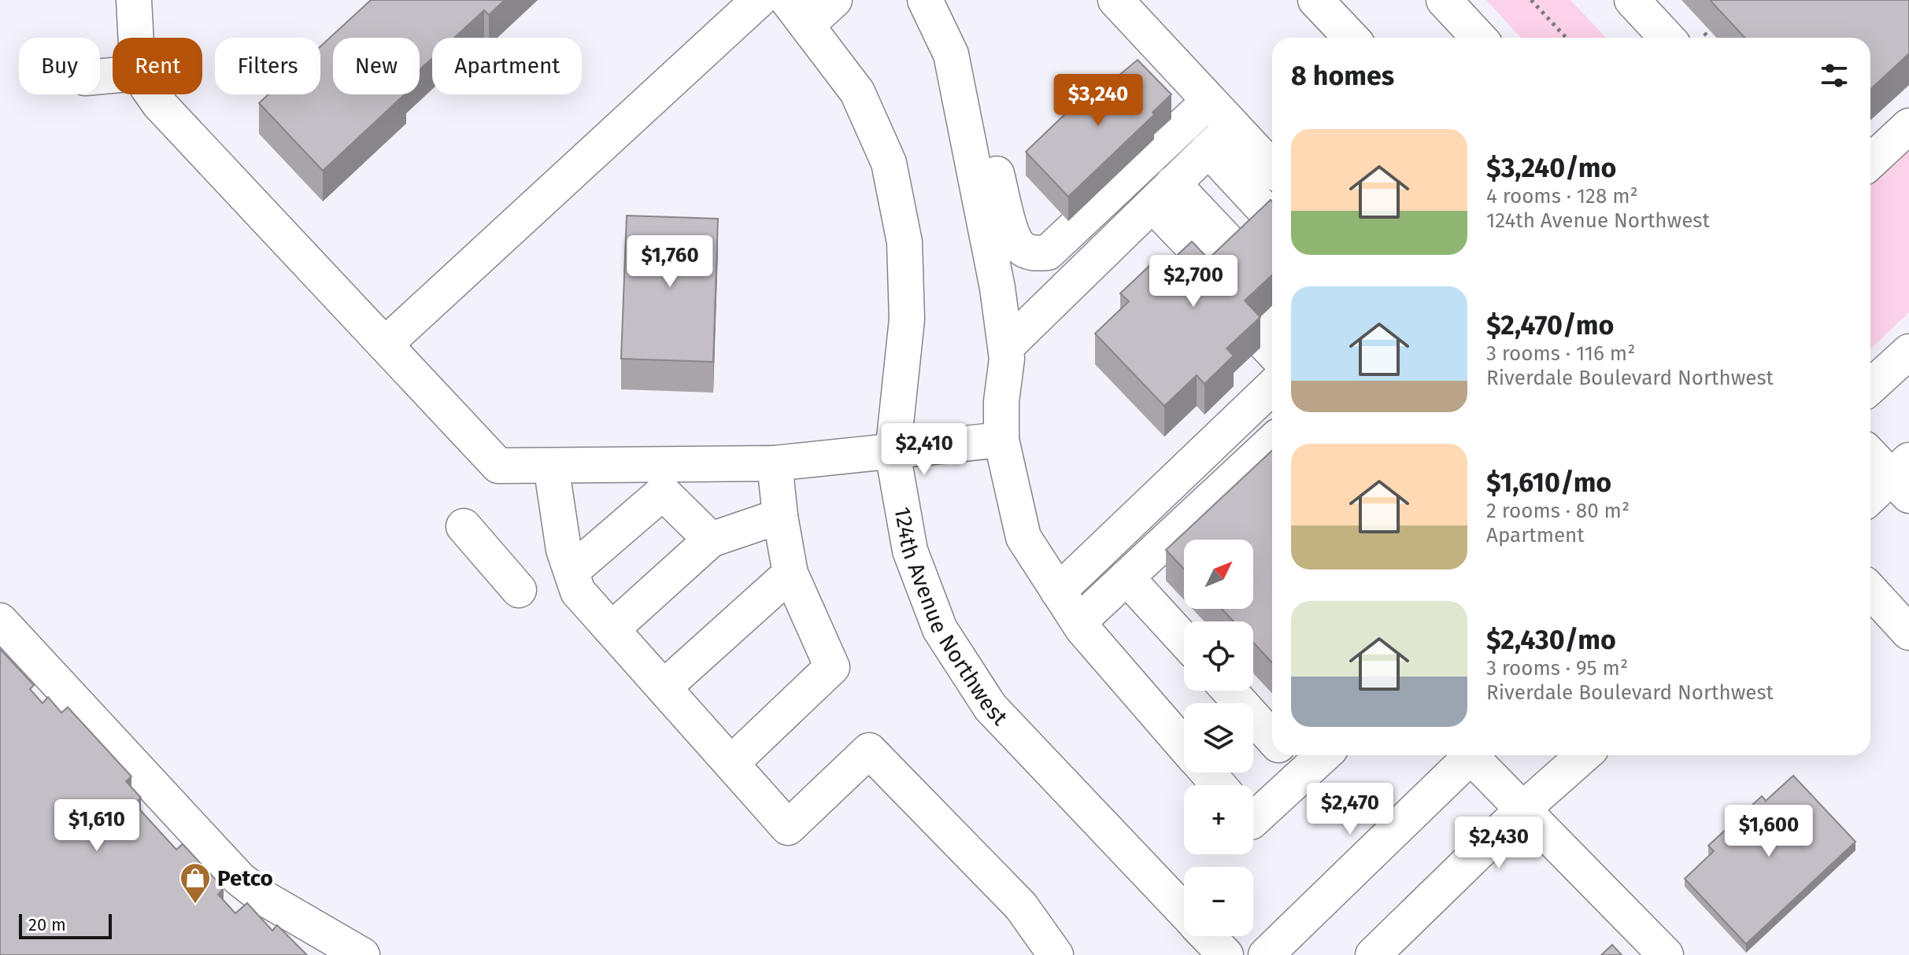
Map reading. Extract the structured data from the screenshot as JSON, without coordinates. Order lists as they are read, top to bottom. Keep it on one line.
{"streets":{"street":["124th Avenue Northwest"]},"places":{"shop":["Petco"]},"scale_bar":"20 m","north":"top right","page":{"chip":["Buy","Rent","Filters","New","Apartment"],"heading":"8 homes","price":["$3,240","$1,760","$2,700","$2,410","$2,470","$1,610","$1,600","$2,430"],"list":[{"name":"$3,240/mo","note":"4 rooms · 128 m² · 124th Avenue Northwest"},{"name":"$2,470/mo","note":"3 rooms · 116 m² · Riverdale Boulevard Northwest"},{"name":"$1,610/mo","note":"2 rooms · 80 m² · Apartment"},{"name":"$2,430/mo","note":"3 rooms · 95 m² · Riverdale Boulevard Northwest"}],"map_buttons":["+","−"],"scale":"20 m"}}
